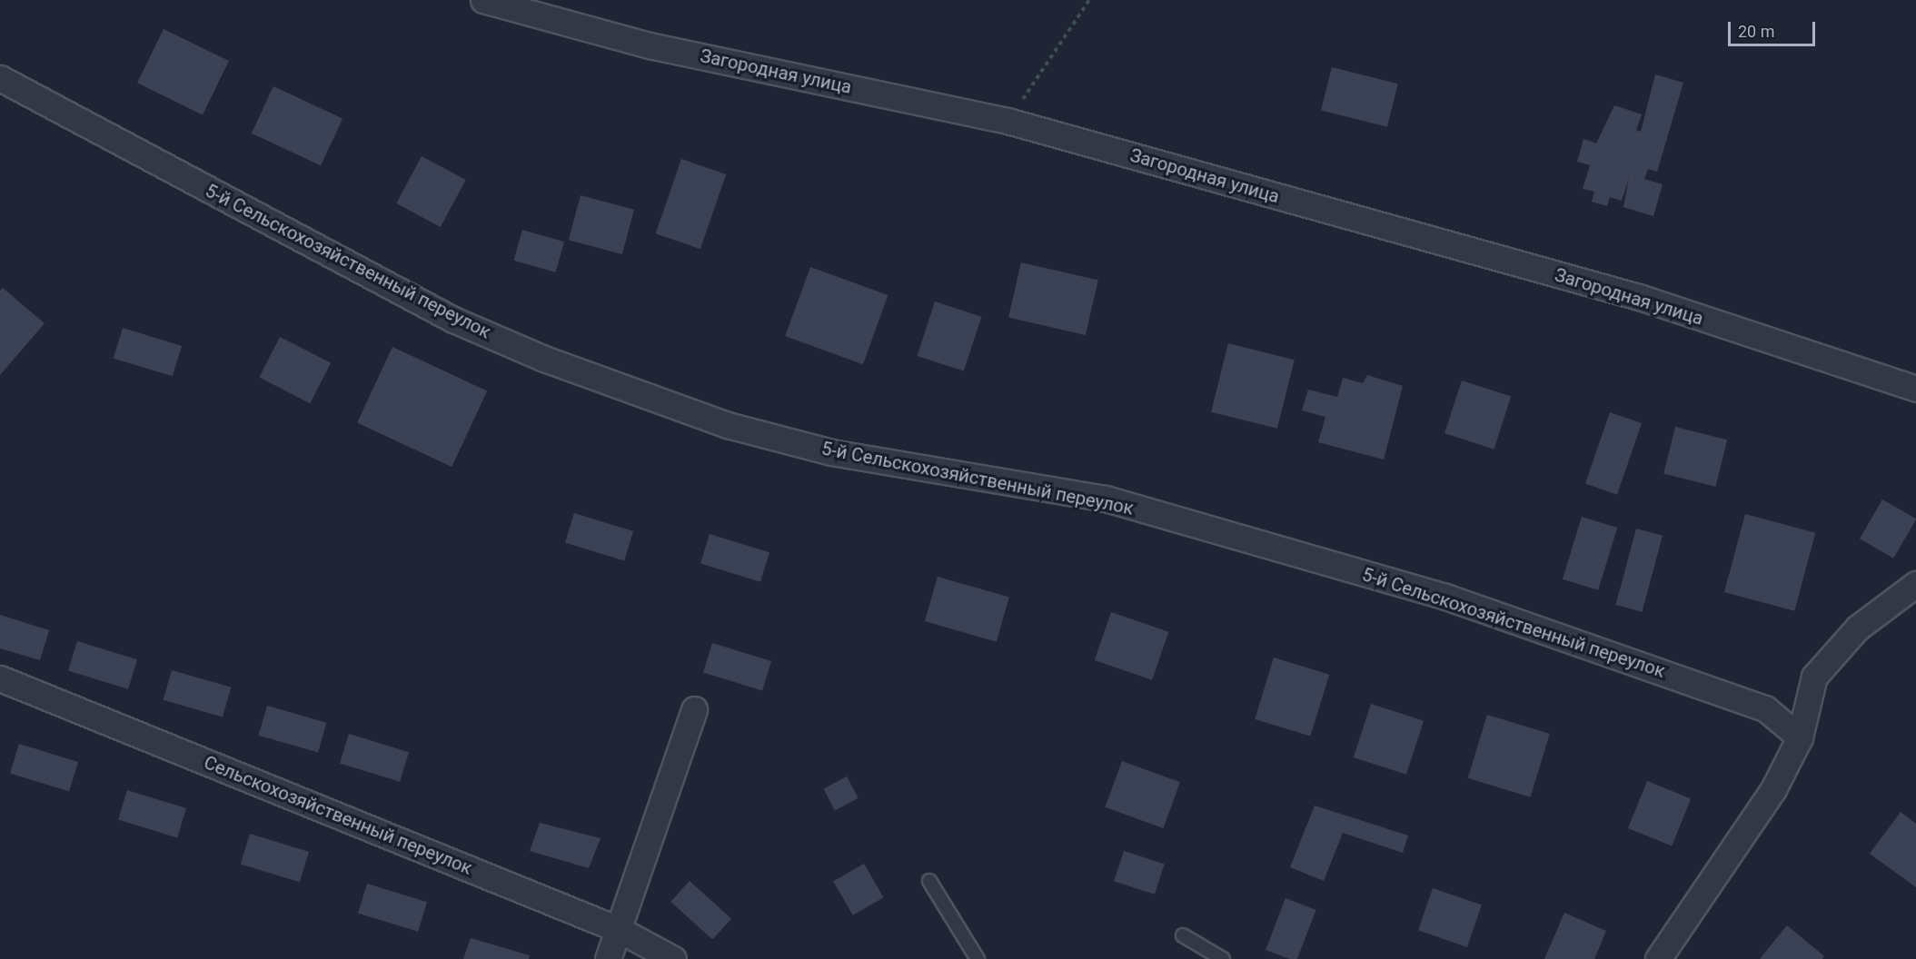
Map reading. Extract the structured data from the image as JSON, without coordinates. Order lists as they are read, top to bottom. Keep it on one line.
{"streets":{"street":["Загородная улица","5-й Сельскохозяйственный переулок","Сельскохозяйственный переулок"]},"scale_bar":"20 m"}
